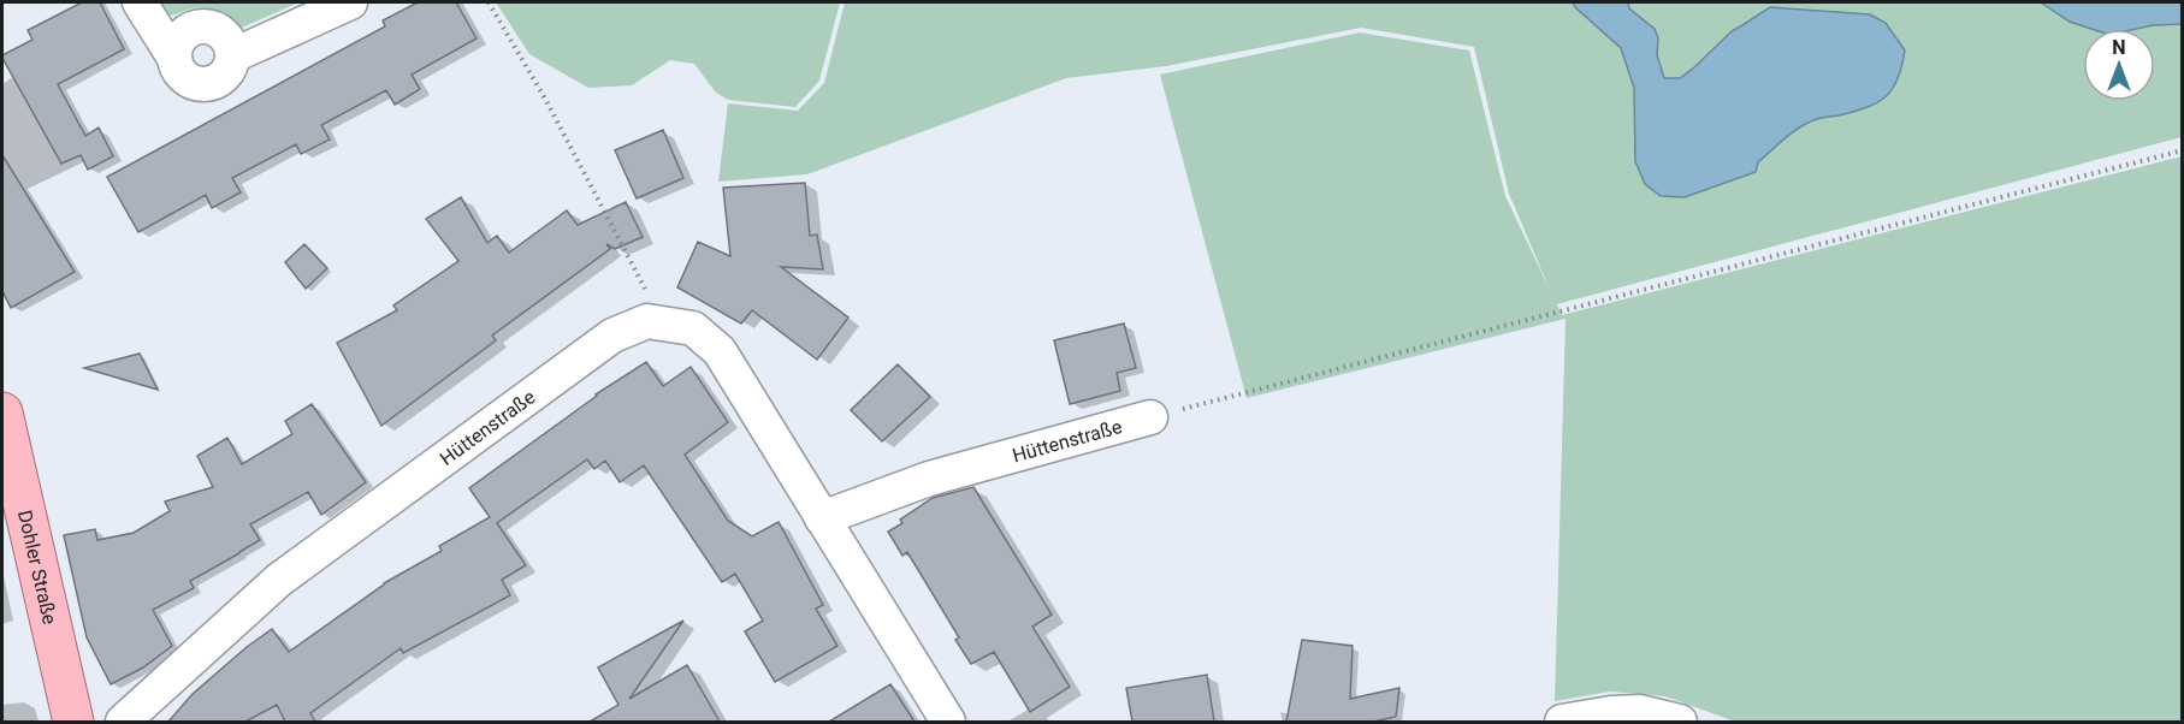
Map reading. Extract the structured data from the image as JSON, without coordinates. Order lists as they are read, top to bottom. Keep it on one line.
{"streets":{"main road":["Dohler Straße"],"street":["Hüttenstraße"]},"north":"top"}
